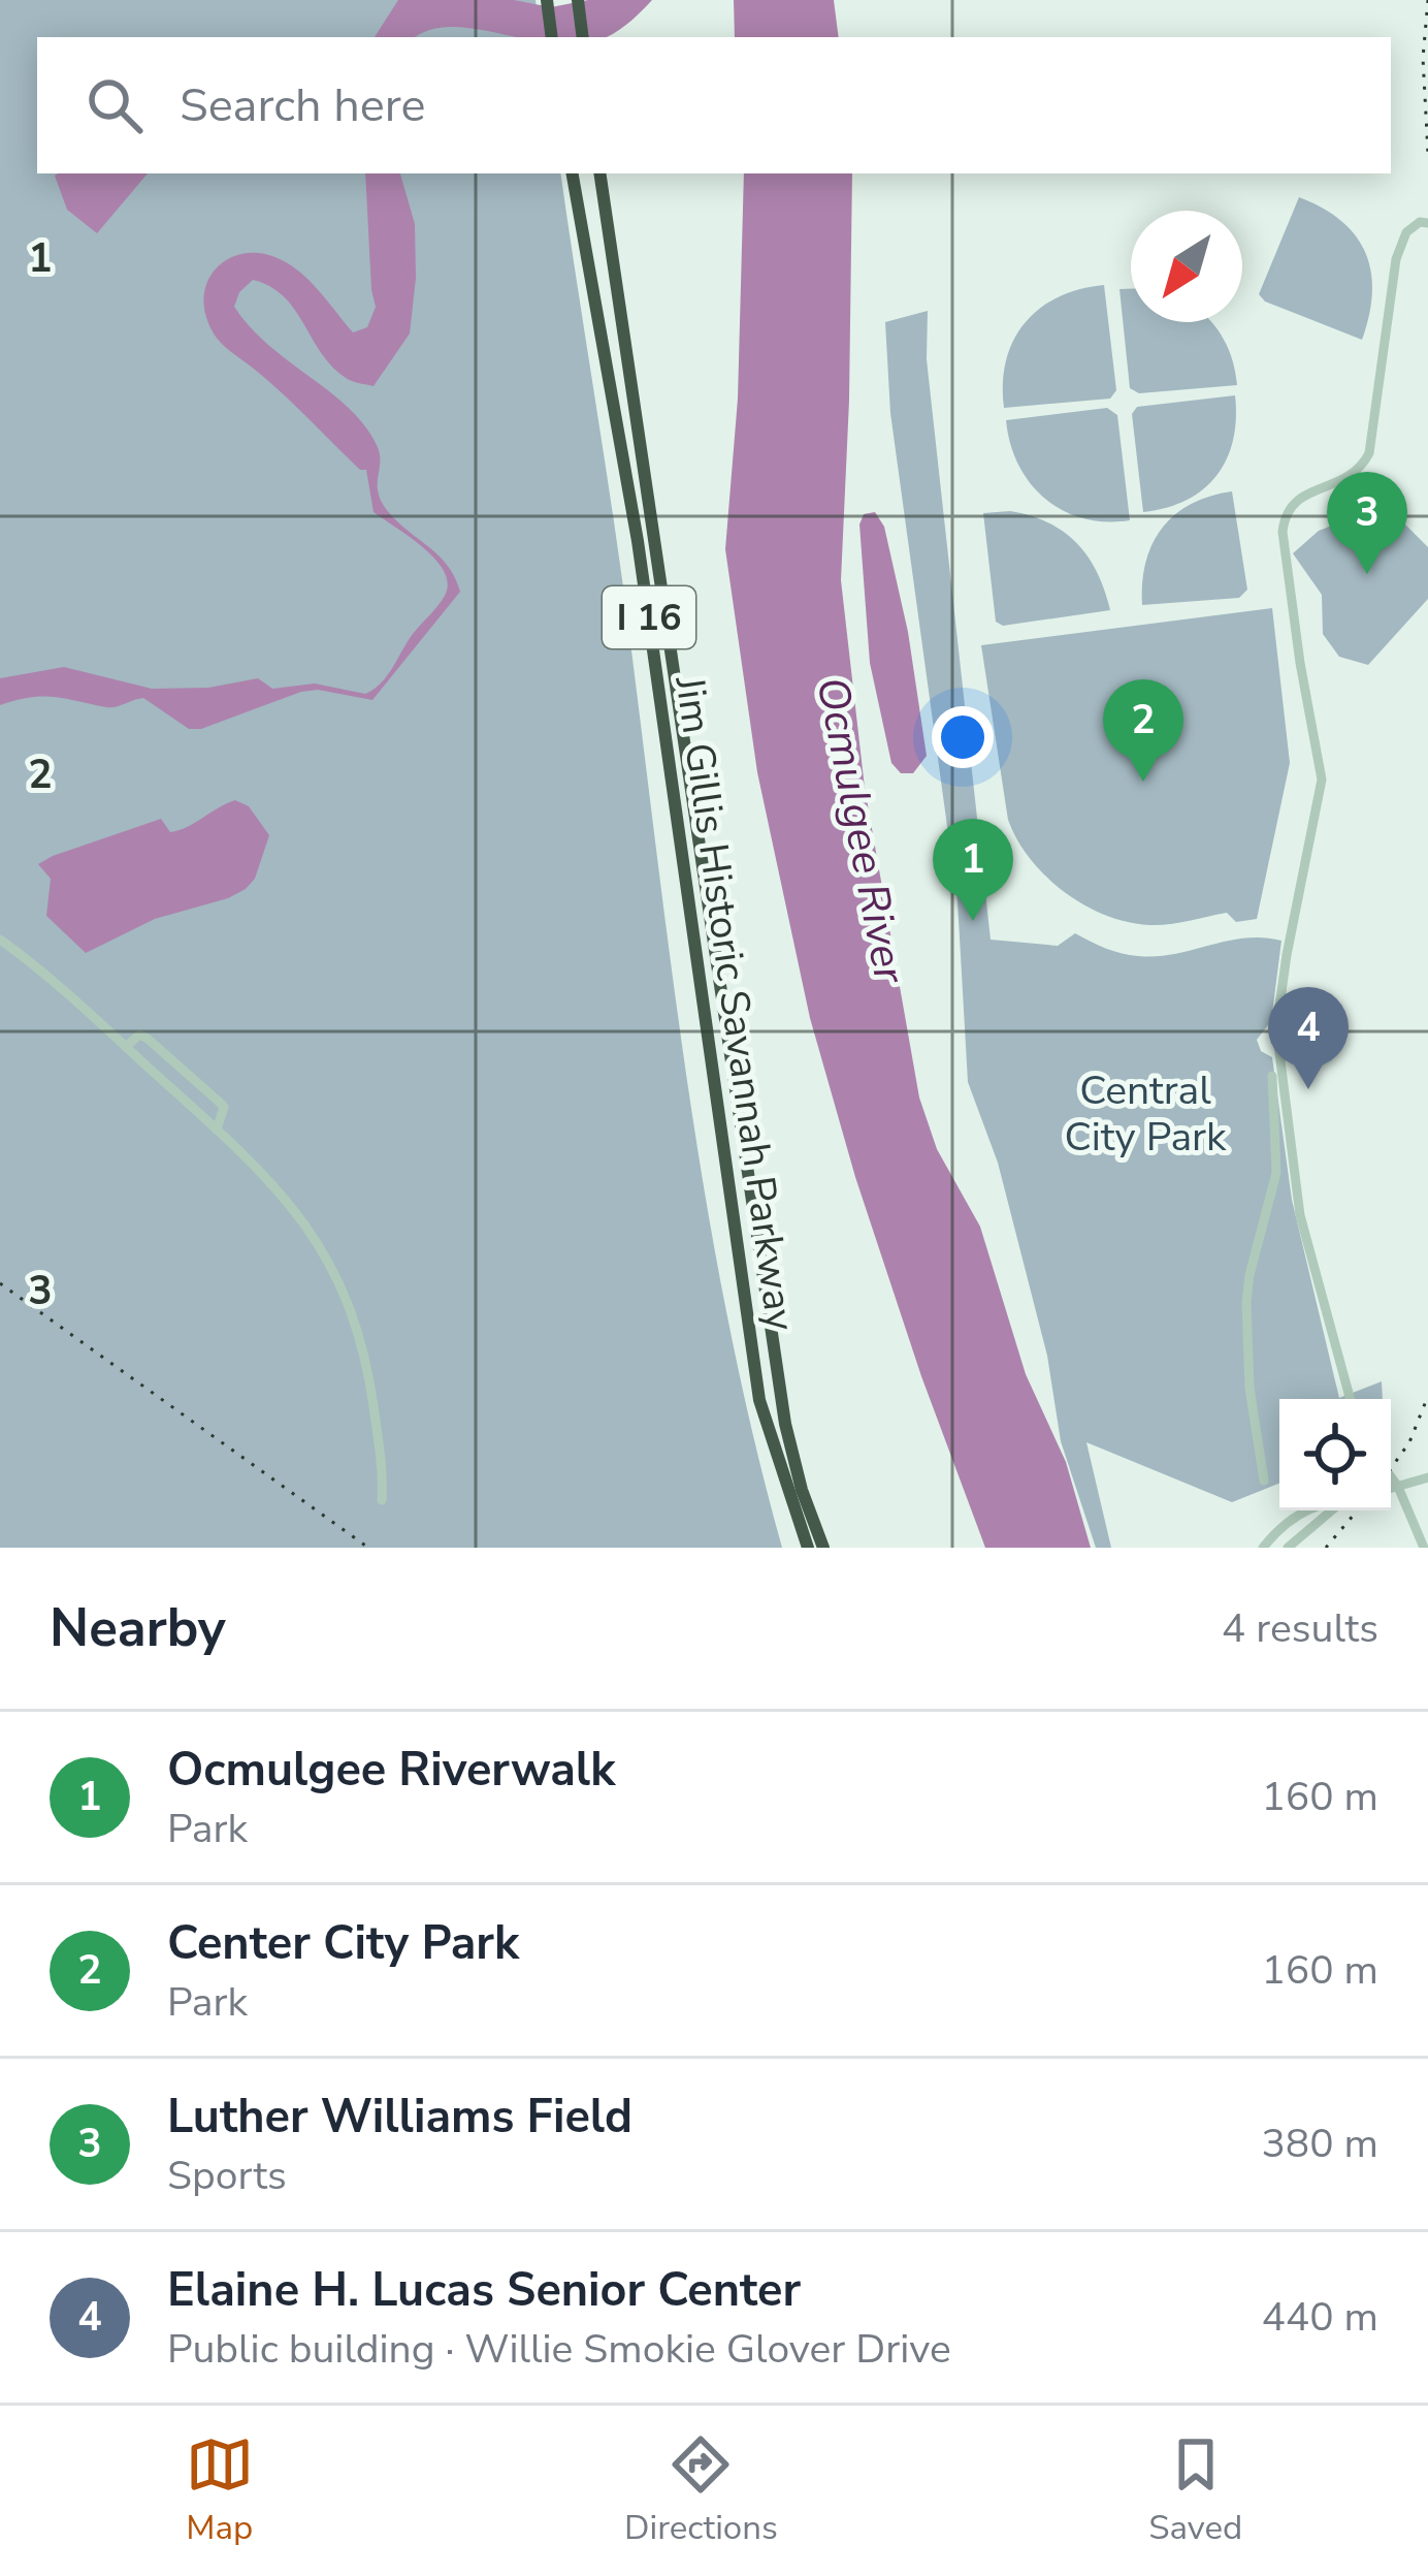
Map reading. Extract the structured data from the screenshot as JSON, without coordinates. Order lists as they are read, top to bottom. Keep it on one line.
{"streets":{"highway":["I 16","Jim Gillis Historic Savannah Parkway"]},"water":["Ocmulgee River"],"parks":["Central City Park"],"north":"bottom left","page":{"search":"Search here","pins":["3","2","1","4"],"heading":["Nearby","4 results"],"list":[{"mark":"1","name":"Ocmulgee Riverwalk","note":"Park","value":"160 m"},{"mark":"2","name":"Center City Park","note":"Park","value":"160 m"},{"mark":"3","name":"Luther Williams Field","note":"Sports","value":"380 m"},{"mark":"4","name":"Elaine H. Lucas Senior Center","note":"Public building · Willie Smokie Glover Drive","value":"440 m"}],"nav":["Map","Directions","Saved"]},"grid":{"rows":["1","2","3"]}}
